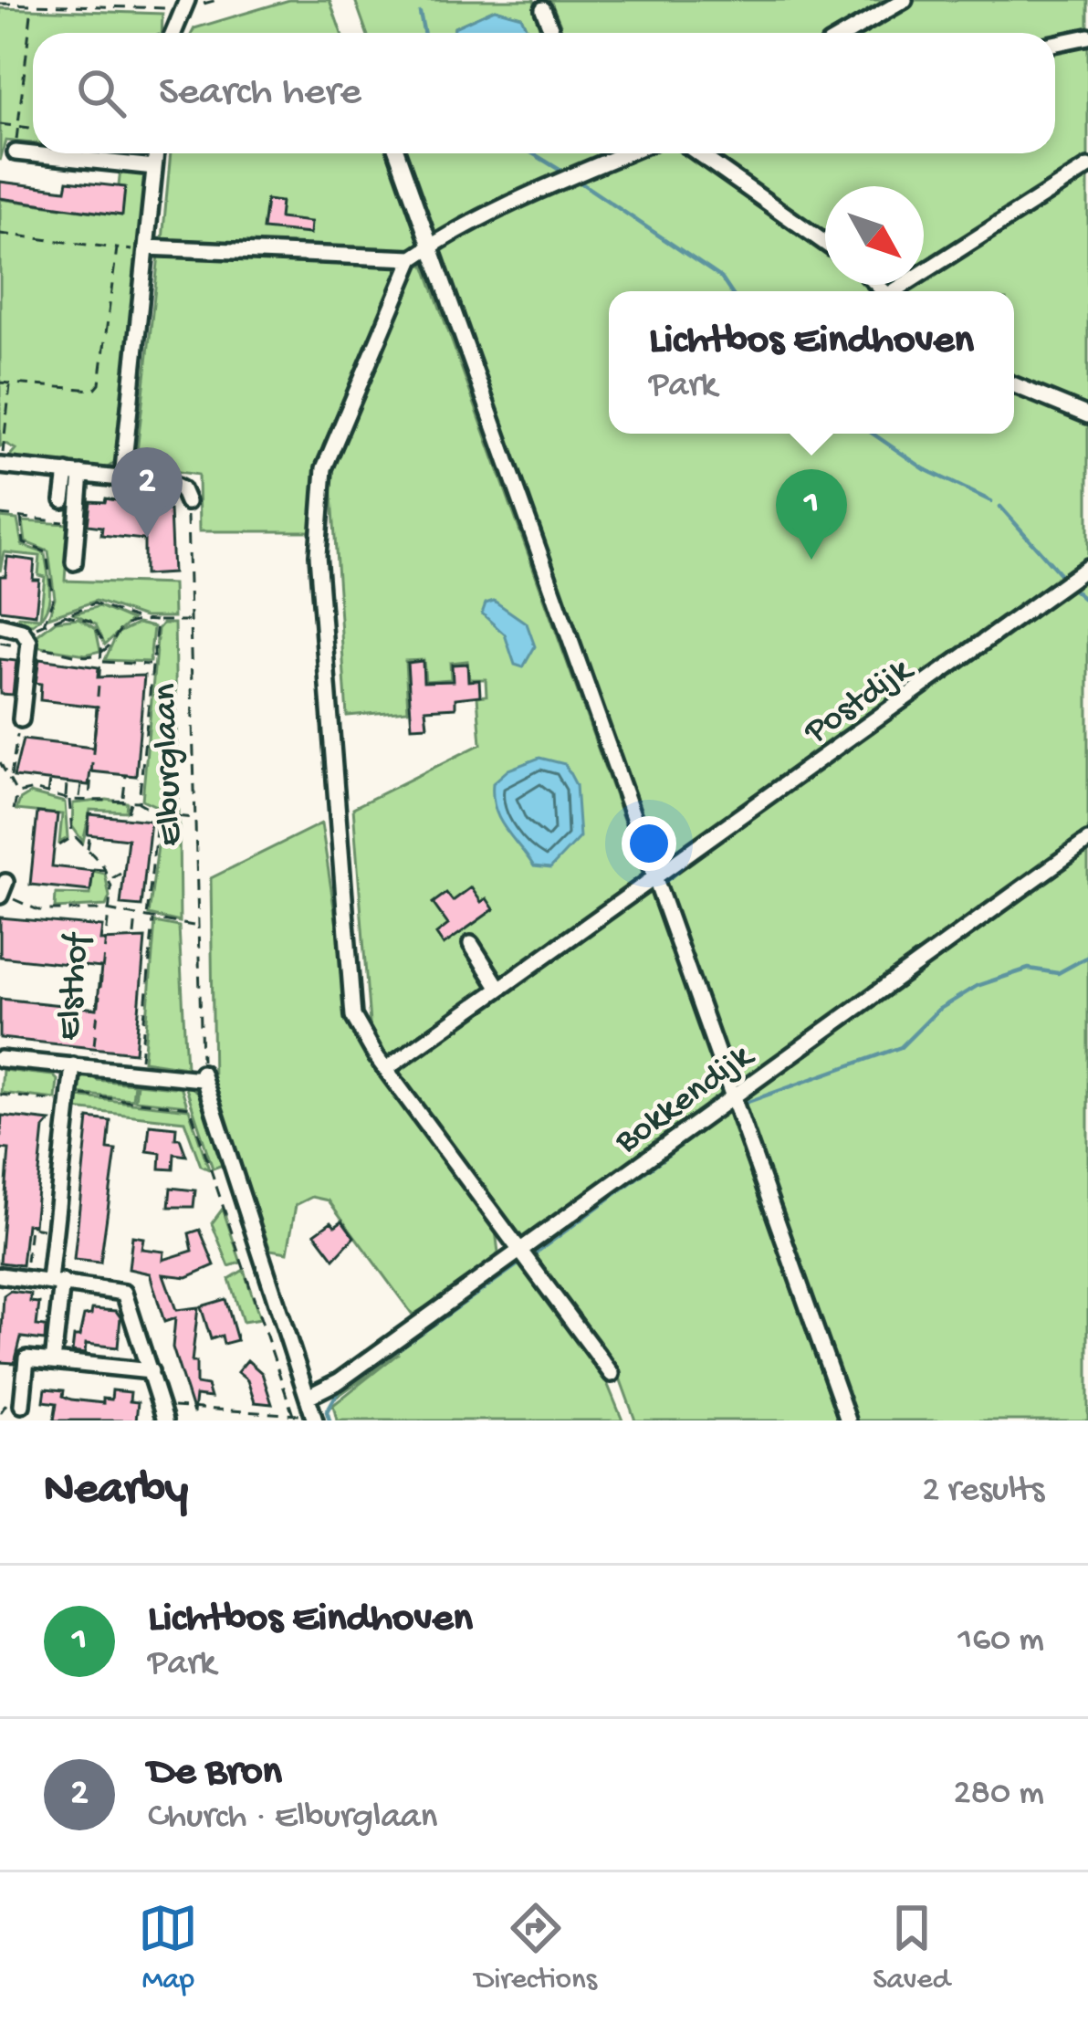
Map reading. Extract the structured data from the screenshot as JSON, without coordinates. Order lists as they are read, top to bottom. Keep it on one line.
{"streets":{"street":["Postdijk","Bokkendijk"],"path":["Elburglaan","Elsthof"]},"crossings":[["Elburglaan","Elsthof"]],"north":"bottom right","page":{"search":"Search here","popup":["Lichtbos Eindhoven","Park"],"pins":["2","1"],"heading":["Nearby","2 results"],"list":[{"mark":"1","name":"Lichtbos Eindhoven","note":"Park","value":"160 m"},{"mark":"2","name":"De Bron","note":"Church · Elburglaan","value":"280 m"}],"nav":["Map","Directions","Saved"]}}
